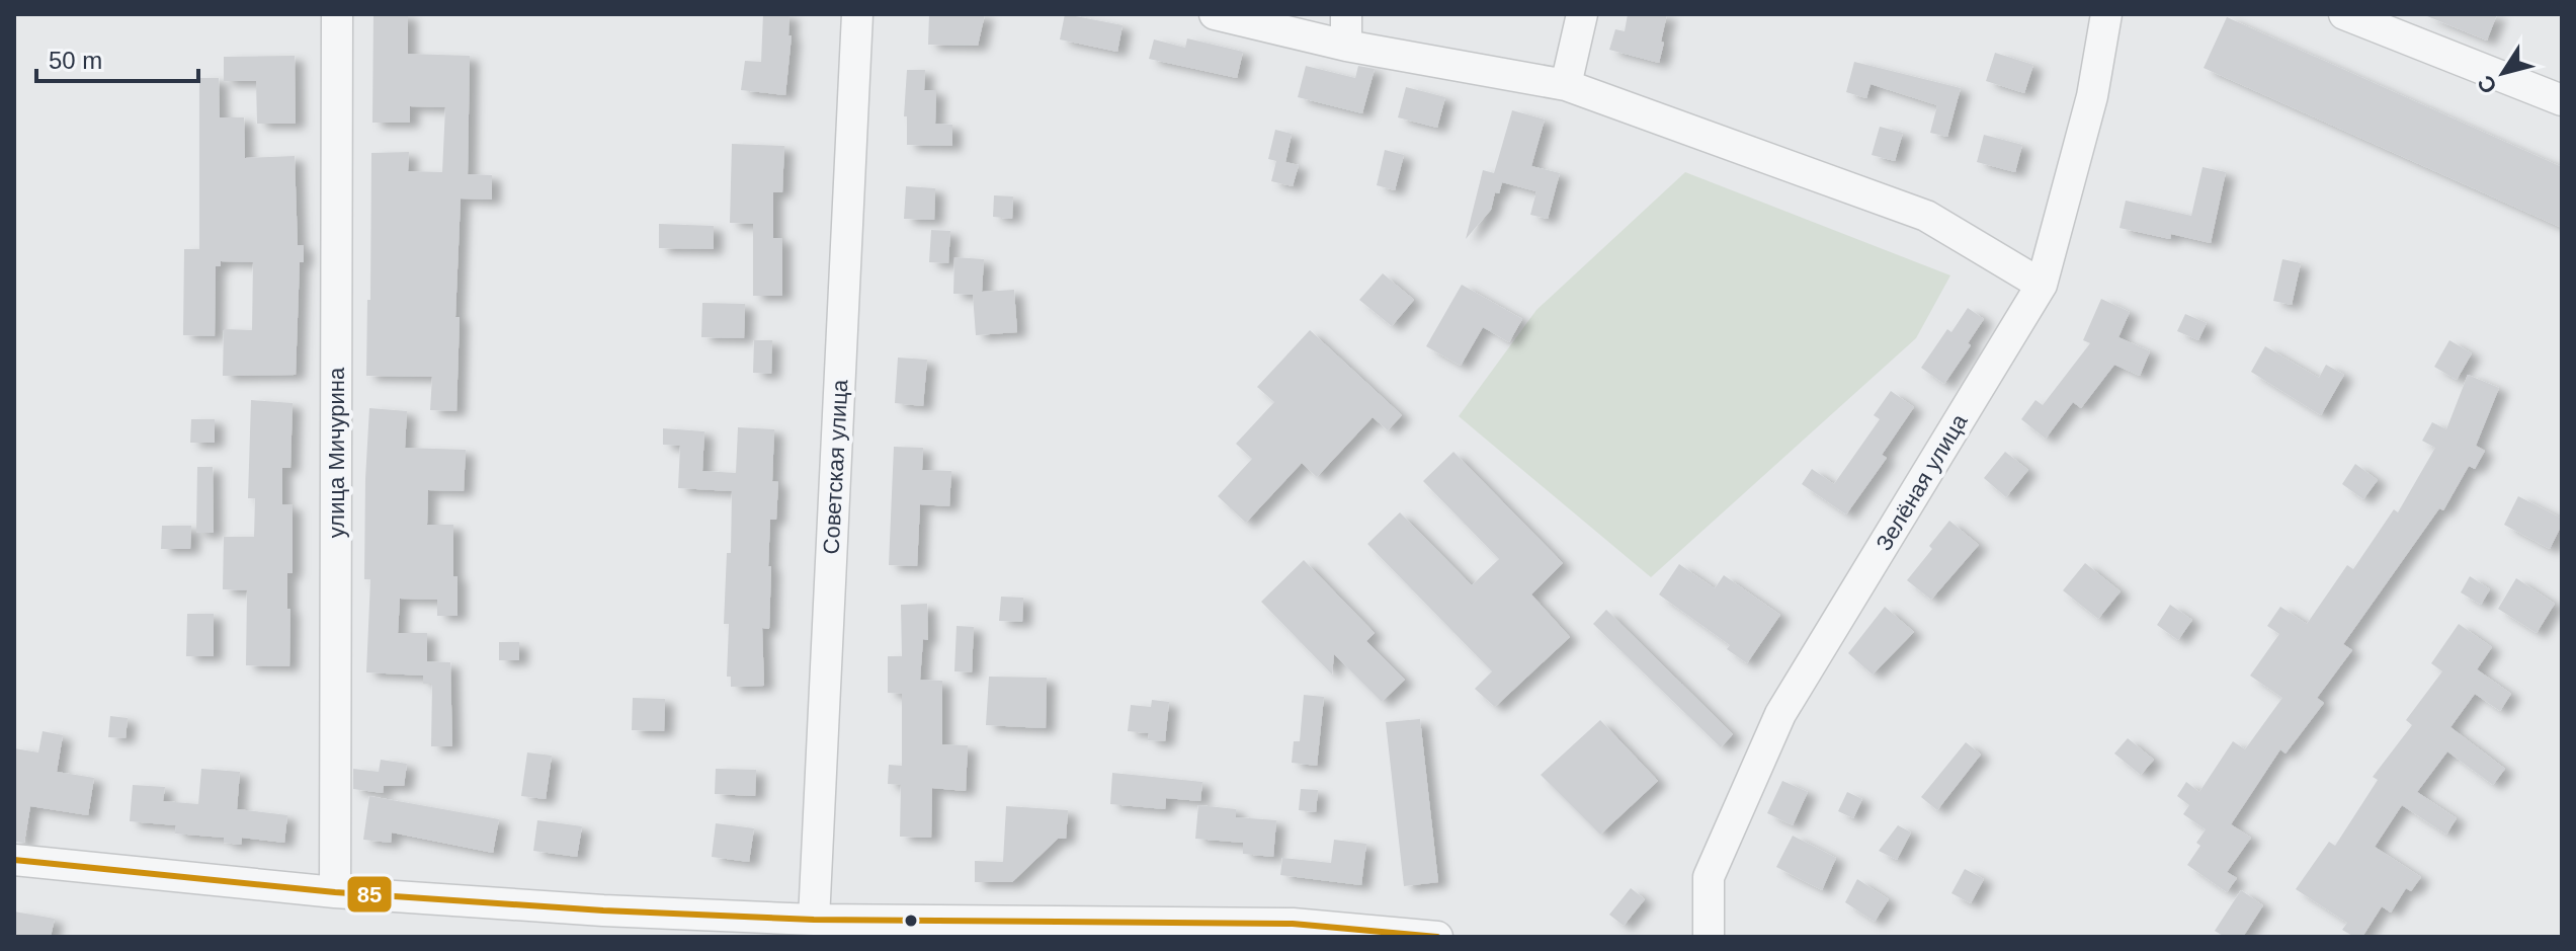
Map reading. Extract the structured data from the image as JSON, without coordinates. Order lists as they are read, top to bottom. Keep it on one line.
{"streets":{"street":["улица Мичурина","Советская улица","Зелёная улица"]},"lines":["transit line 85"],"scale_bar":"50 m","north":"bottom left"}
